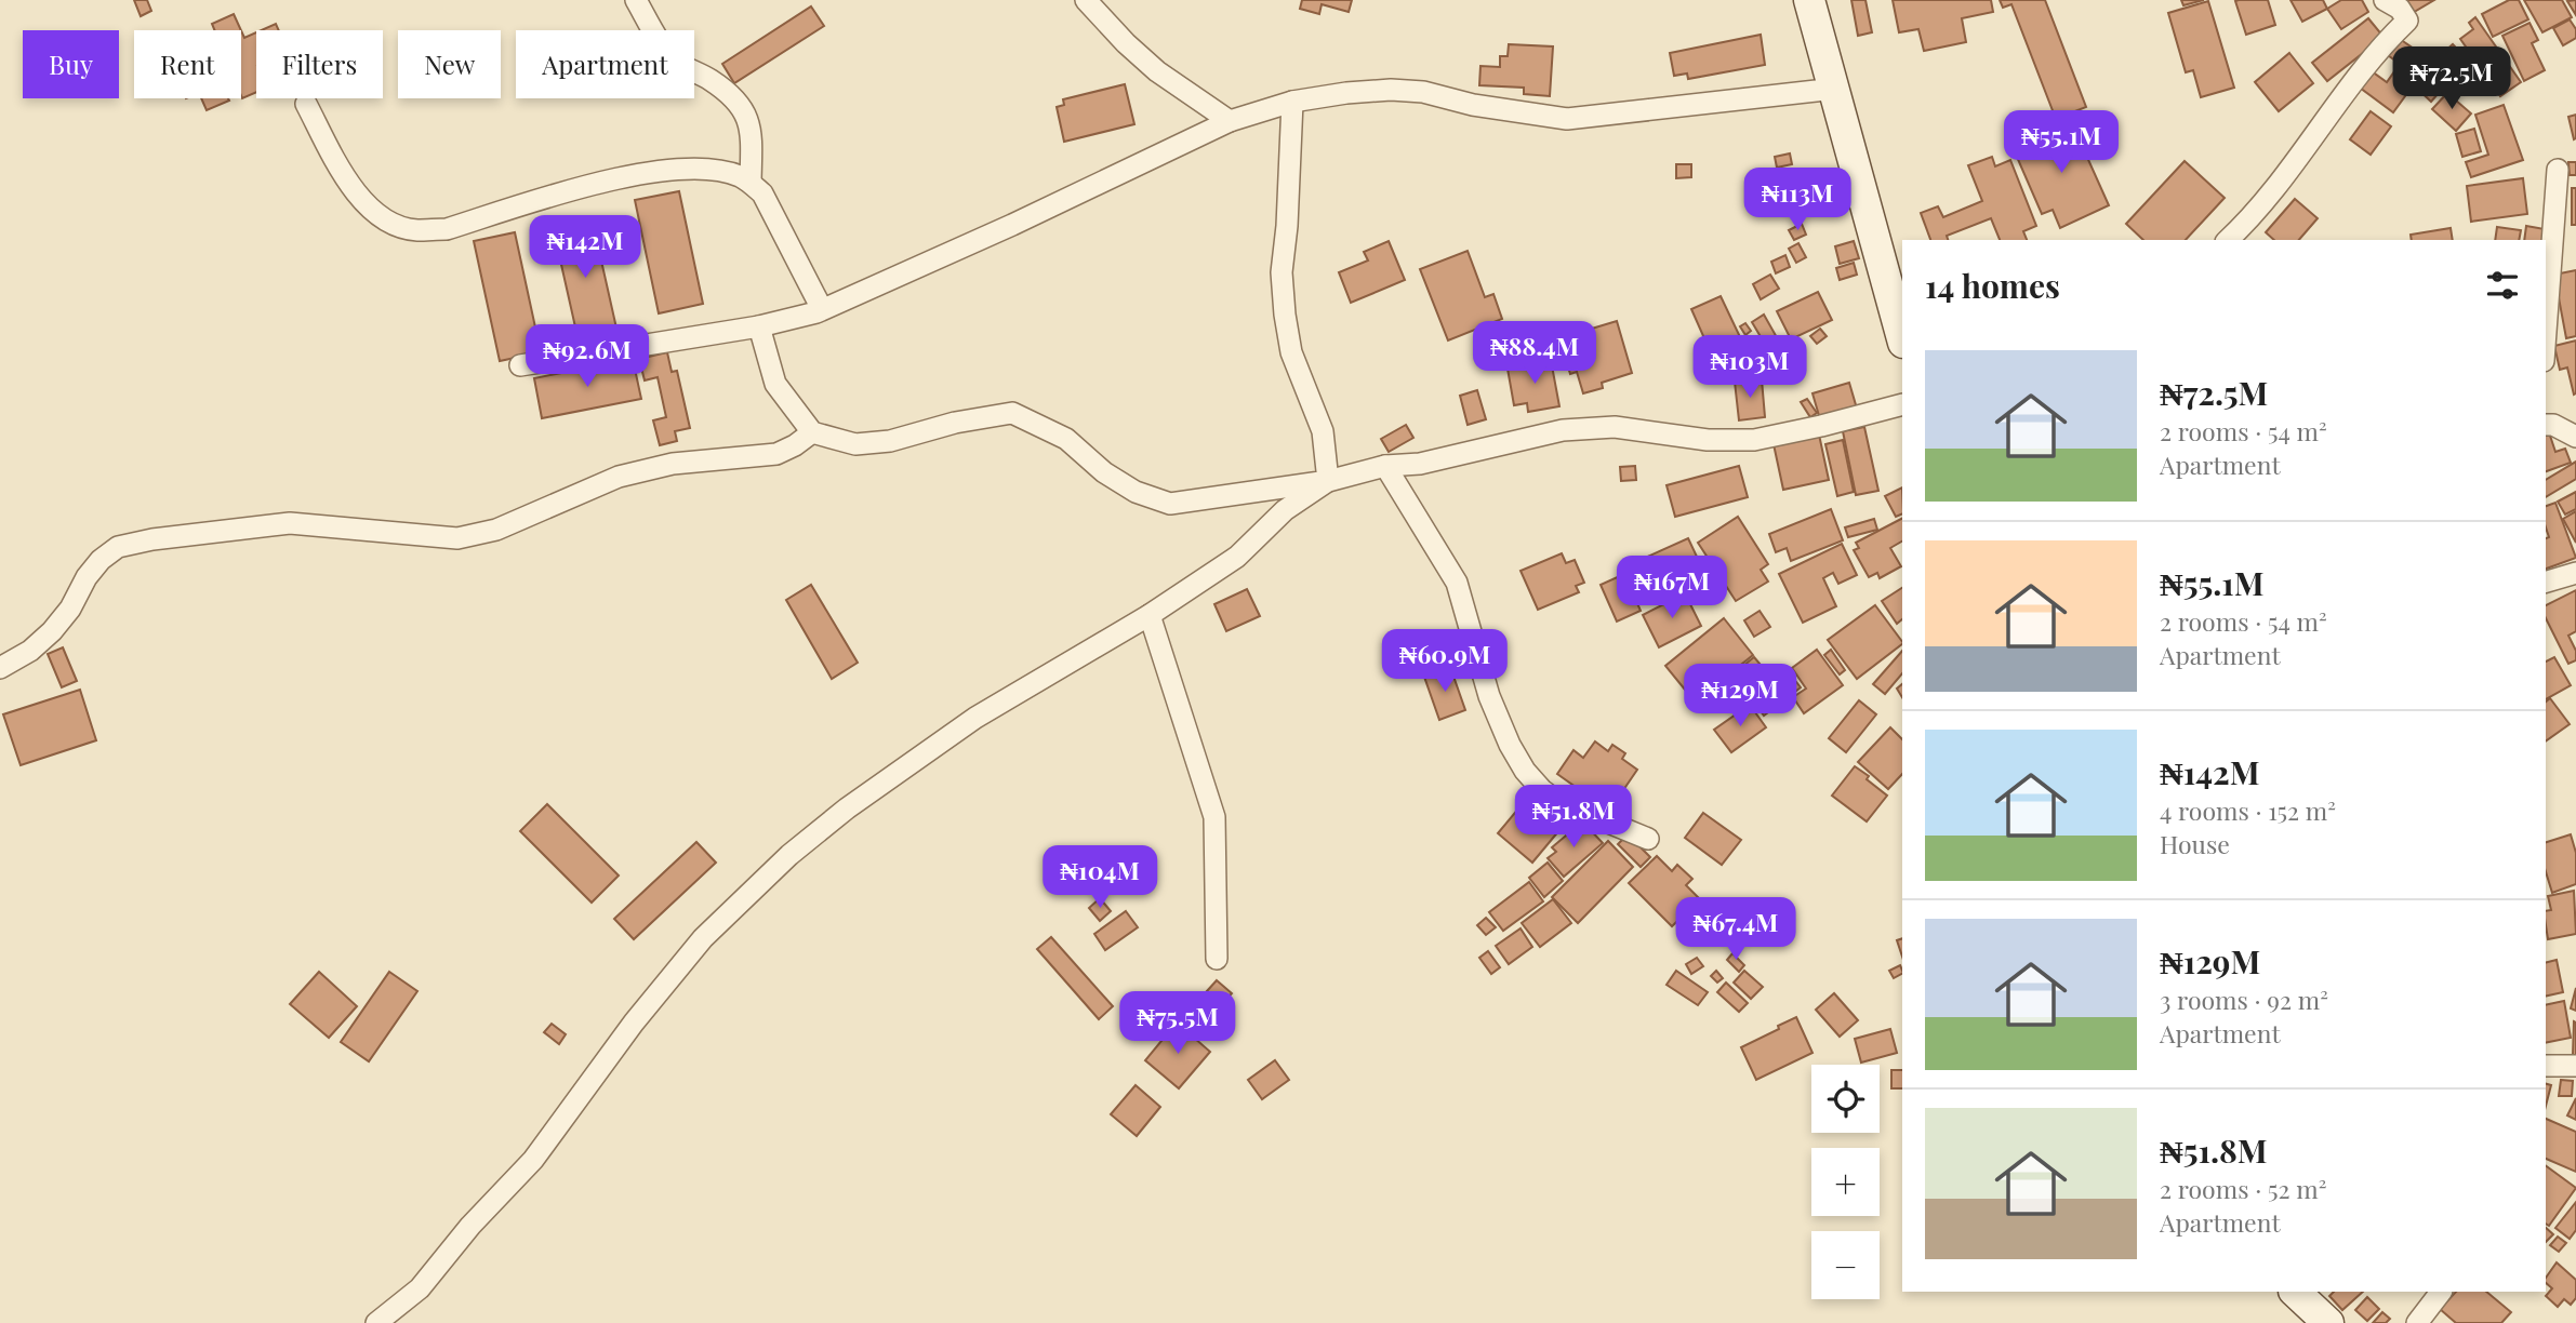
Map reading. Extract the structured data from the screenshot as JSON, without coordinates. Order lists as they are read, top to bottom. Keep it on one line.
{"page":{"chip":["Buy","Rent","Filters","New","Apartment"],"price":["₦72.5M","₦55.1M","₦113M","₦142M","₦88.4M","₦92.6M","₦103M","₦167M","₦60.9M","₦129M","₦51.8M","₦104M","₦67.4M","₦75.5M"],"heading":"14 homes","list":[{"name":"₦72.5M","note":"2 rooms · 54 m² · Apartment"},{"name":"₦55.1M","note":"2 rooms · 54 m² · Apartment"},{"name":"₦142M","note":"4 rooms · 152 m² · House"},{"name":"₦129M","note":"3 rooms · 92 m² · Apartment"},{"name":"₦51.8M","note":"2 rooms · 52 m² · Apartment"}],"map_buttons":["+","−"]}}
